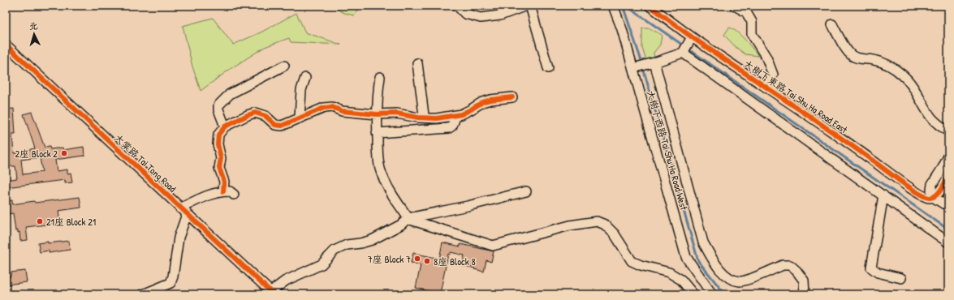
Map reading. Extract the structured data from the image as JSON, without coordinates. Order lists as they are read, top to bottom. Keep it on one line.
{"streets":{"street":["大樹下東路 Tai Shu Ha Road East","大樹下西路 Tai Shu Ha Road West","大棠路 Tai Tong Road"]},"places":["2座 Block 2","21座 Block 21","7座 Block 7","8座 Block 8"],"north":"top"}
